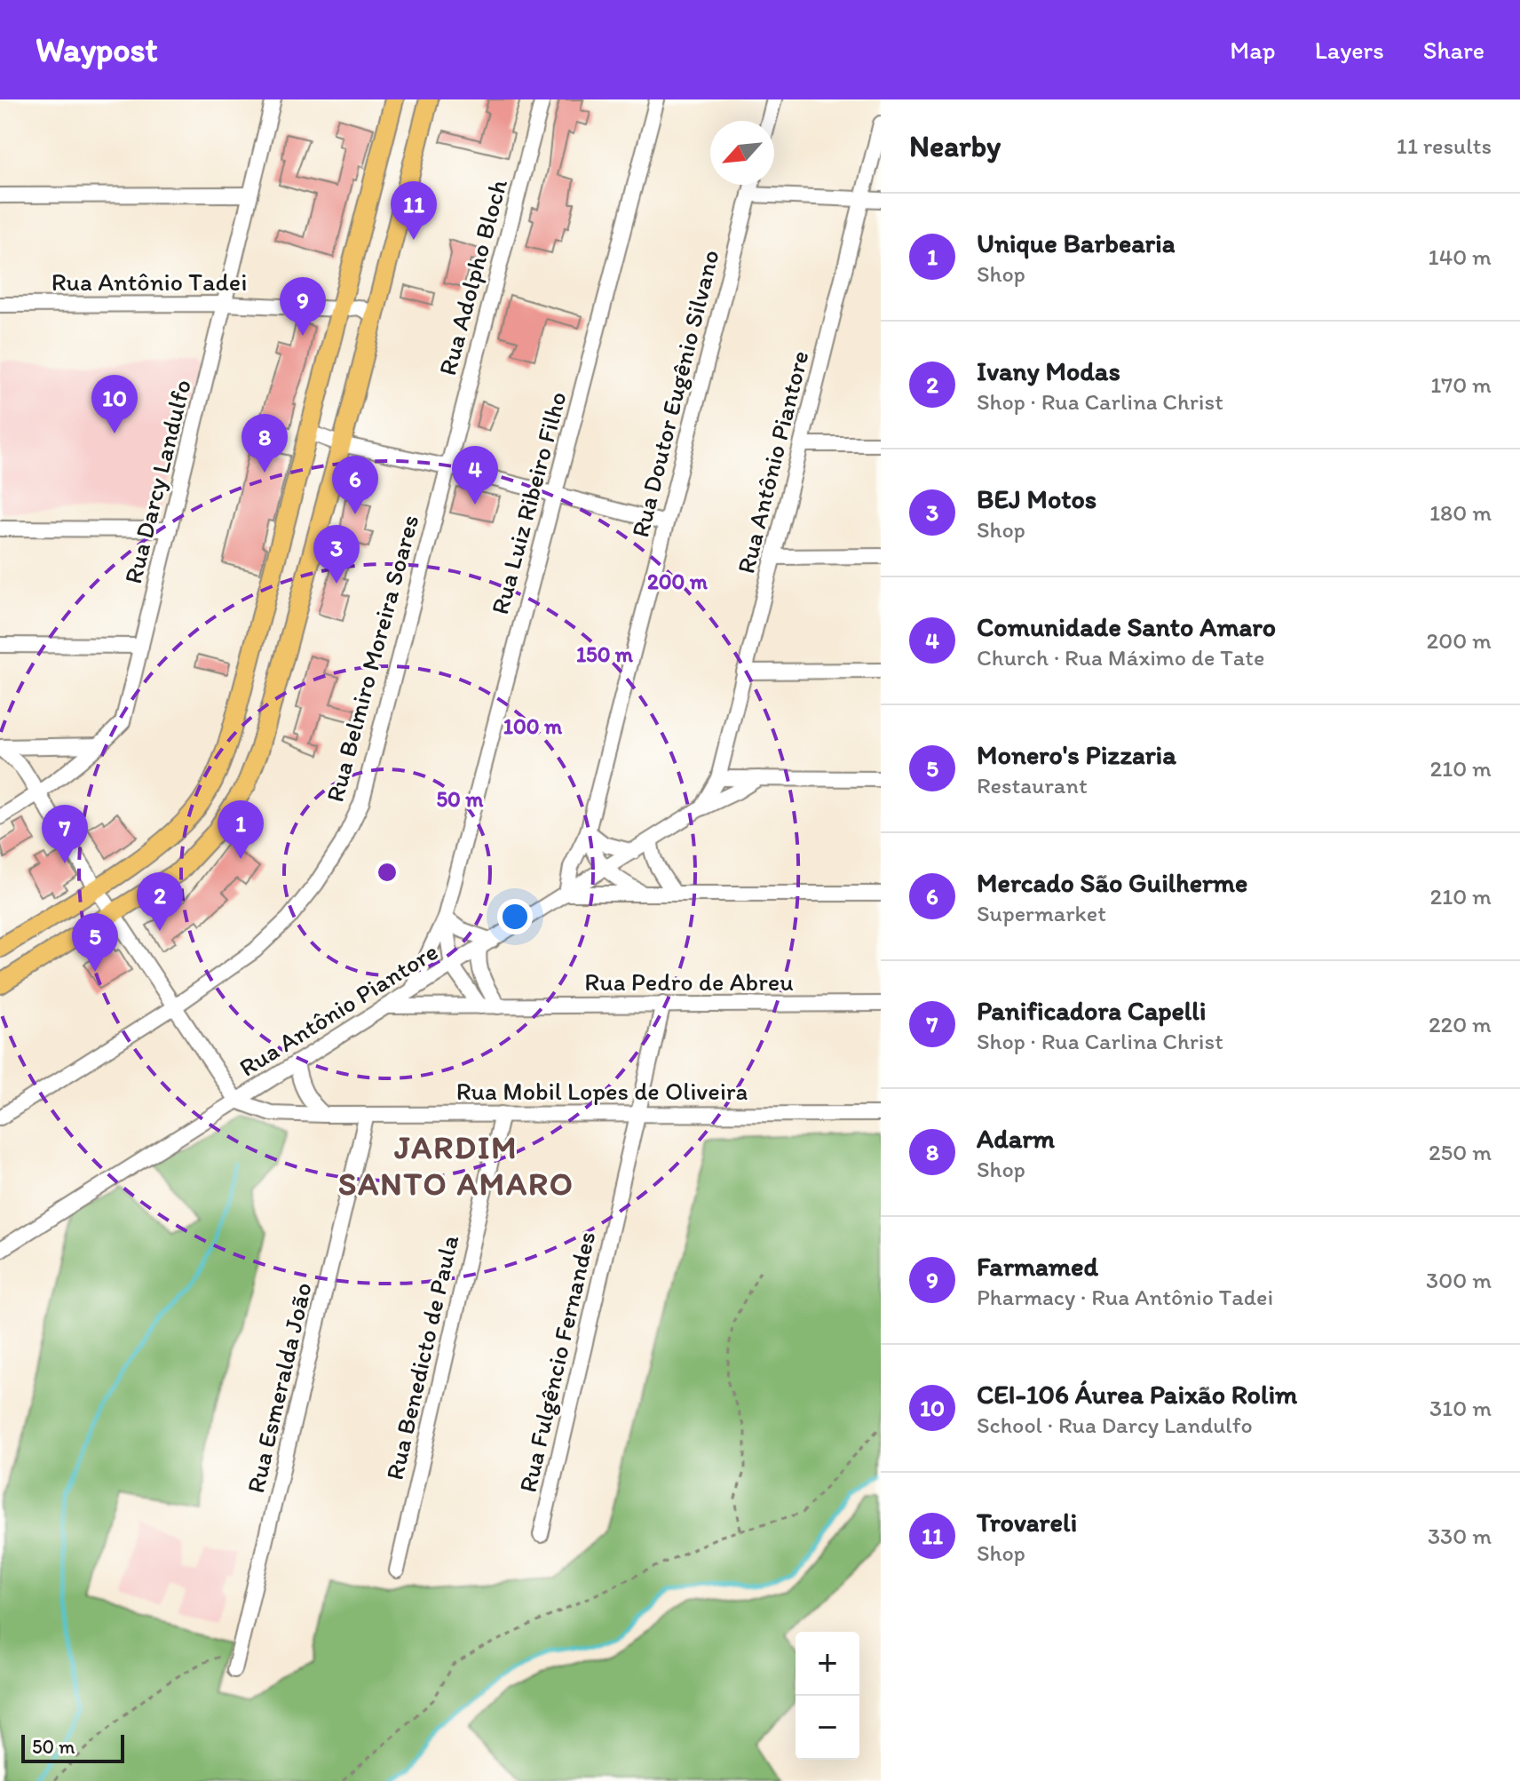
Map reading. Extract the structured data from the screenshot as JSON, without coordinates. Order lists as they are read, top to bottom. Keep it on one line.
{"streets":{"street":["Rua Adolpho Bloch","Rua Antônio Tadei","Rua Doutor Eugênio Silvano","Rua Antônio Piantore","Rua Darcy Landulfo","Rua Luiz Ribeiro Filho","Rua Belmiro Moreira Soares","Rua Pedro de Abreu","Rua Mobil Lopes de Oliveira","Rua Benedicto de Paula","Rua Fulgêncio Fernandes","Rua Esmeralda João"]},"crossings":[["Rua Adolpho Bloch","Rua Belmiro Moreira Soares"],["Rua Antônio Tadei","Rua Darcy Landulfo"],["Rua Doutor Eugênio Silvano","Rua Antônio Piantore"],["Rua Antônio Piantore","Rua Luiz Ribeiro Filho"],["Rua Antônio Piantore","Rua Pedro de Abreu"],["Rua Antônio Piantore","Rua Mobil Lopes de Oliveira"],["Rua Pedro de Abreu","Rua Fulgêncio Fernandes"],["Rua Mobil Lopes de Oliveira","Rua Benedicto de Paula"],["Rua Mobil Lopes de Oliveira","Rua Fulgêncio Fernandes"],["Rua Mobil Lopes de Oliveira","Rua Esmeralda João"]],"districts":["JARDIM SANTO AMARO"],"scale_bar":"50 m","north":"bottom left","page":{"header":"Waypost","nav":["Map","Layers","Share"],"heading":["Nearby","11 results"],"pins":["11","9","10","8","4","6","3","1","7","2","5"],"list":[{"mark":"1","name":"Unique Barbearia","note":"Shop","value":"140 m"},{"mark":"2","name":"Ivany Modas","note":"Shop · Rua Carlina Christ","value":"170 m"},{"mark":"3","name":"BEJ Motos","note":"Shop","value":"180 m"},{"mark":"4","name":"Comunidade Santo Amaro","note":"Church · Rua Máximo de Tate","value":"200 m"},{"mark":"5","name":"Monero's Pizzaria","note":"Restaurant","value":"210 m"},{"mark":"6","name":"Mercado São Guilherme","note":"Supermarket","value":"210 m"},{"mark":"7","name":"Panificadora Capelli","note":"Shop · Rua Carlina Christ","value":"220 m"},{"mark":"8","name":"Adarm","note":"Shop","value":"250 m"},{"mark":"9","name":"Farmamed","note":"Pharmacy · Rua Antônio Tadei","value":"300 m"},{"mark":"10","name":"CEI-106 Áurea Paixão Rolim","note":"School · Rua Darcy Landulfo","value":"310 m"},{"mark":"11","name":"Trovareli","note":"Shop","value":"330 m"}],"map_buttons":["+","−"],"scale":"50 m"},"rings":["200 m","150 m","100 m","50 m"]}
